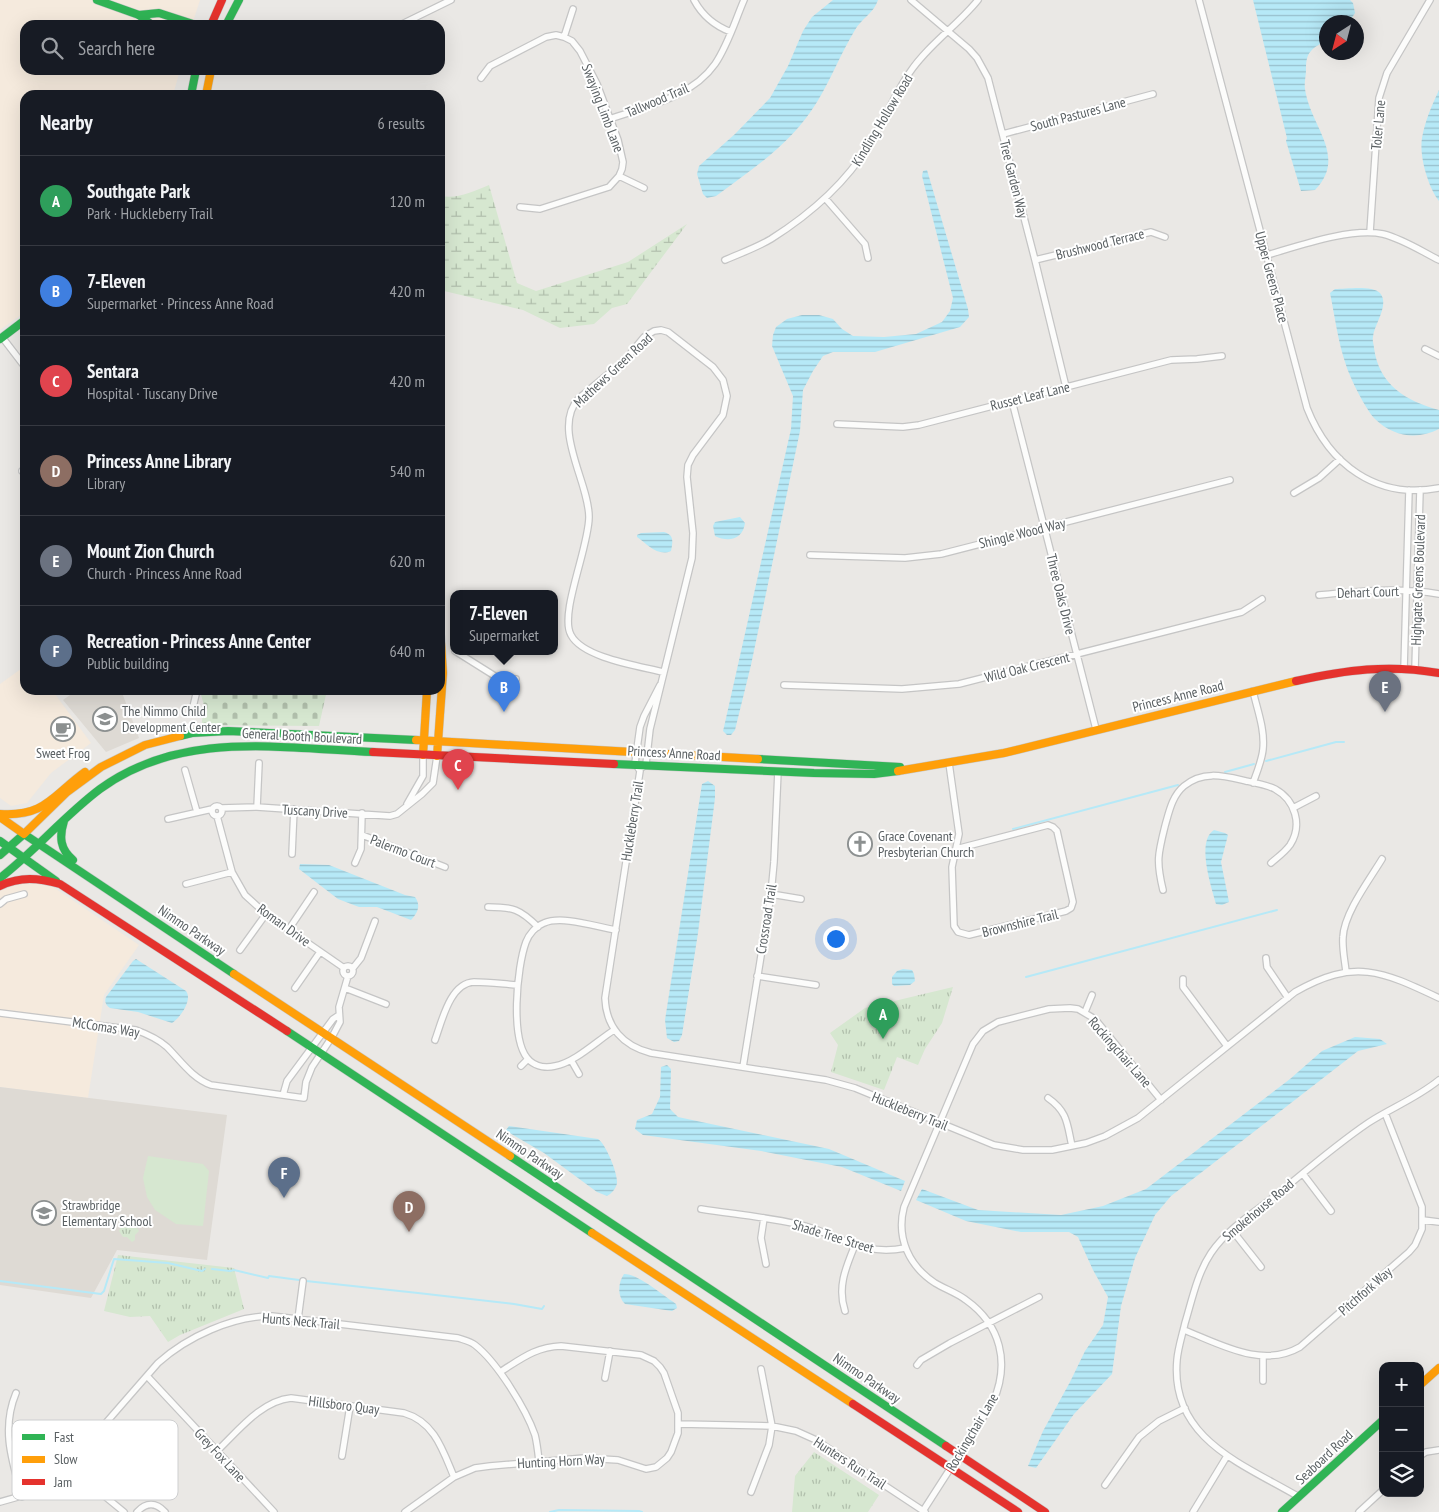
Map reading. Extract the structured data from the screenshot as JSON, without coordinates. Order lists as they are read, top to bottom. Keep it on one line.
{"streets":{"main road":["Princess Anne Road","General Booth Boulevard","Nimmo Parkway","Seaboard Road"],"street":["Tallwood Trail","Swaying Limb Lane","South Pastures Lane","Kindling Hollow Road","Toler Lane","Tree Garden Way","Brushwood Terrace","Upper Greens Place","Mathews Green Road","Russet Leaf Lane","Shingle Wood Way","Highgate Greens Boulevard","Dehart Court","Three Oaks Drive","Wild Oak Crescent","Tuscany Drive","Huckleberry Trail","Palermo Court","Crossroad Trail","Brownshire Trail","Roman Drive","McComas Way","Rockingchair Lane","Smokehouse Road","Shade Tree Street","Pitchfork Way","Hunts Neck Trail","Hillsboro Quay","Grey Fox Lane","Hunting Horn Way","Hunters Run Trail"]},"crossings":[["Tallwood Trail","Swaying Limb Lane"],["South Pastures Lane","Tree Garden Way"],["Kindling Hollow Road","Tree Garden Way"],["Tree Garden Way","Brushwood Terrace"],["Tree Garden Way","Russet Leaf Lane"],["Upper Greens Place","Highgate Greens Boulevard"],["Mathews Green Road","Princess Anne Road"],["Mathews Green Road","Huckleberry Trail"],["Russet Leaf Lane","Three Oaks Drive"],["Shingle Wood Way","Three Oaks Drive"],["Highgate Greens Boulevard","Dehart Court"],["Highgate Greens Boulevard","Princess Anne Road"],["Three Oaks Drive","Wild Oak Crescent"],["Three Oaks Drive","Princess Anne Road"],["Princess Anne Road","General Booth Boulevard"],["Princess Anne Road","Tuscany Drive"],["Princess Anne Road","Huckleberry Trail"],["Princess Anne Road","Crossroad Trail"],["Princess Anne Road","Brownshire Trail"],["General Booth Boulevard","Tuscany Drive"],["General Booth Boulevard","Nimmo Parkway"],["Tuscany Drive","Roman Drive"],["Huckleberry Trail","Crossroad Trail"],["Huckleberry Trail","Rockingchair Lane"],["Nimmo Parkway","Rockingchair Lane"],["Rockingchair Lane","Shade Tree Street"],["Rockingchair Lane","Hunters Run Trail"],["Smokehouse Road","Pitchfork Way"],["Smokehouse Road","Seaboard Road"],["Hunts Neck Trail","Grey Fox Lane"],["Hunts Neck Trail","Hunting Horn Way"],["Hillsboro Quay","Grey Fox Lane"],["Hillsboro Quay","Hunting Horn Way"],["Hunting Horn Way","Hunters Run Trail"]],"places":{"school or university":["The Nimmo Child Development Center","Strawbridge Elementary School"],"cafe":["Sweet Frog"],"church":["Grace Covenant Presbyterian Church"]},"legend":["Fast","Slow","Jam"],"north":"bottom left","page":{"search":"Search here","heading":["Nearby","6 results"],"list":[{"mark":"A","name":"Southgate Park","note":"Park · Huckleberry Trail","value":"120 m"},{"mark":"B","name":"7-Eleven","note":"Supermarket · Princess Anne Road","value":"420 m"},{"mark":"C","name":"Sentara","note":"Hospital · Tuscany Drive","value":"420 m"},{"mark":"D","name":"Princess Anne Library","note":"Library","value":"540 m"},{"mark":"E","name":"Mount Zion Church","note":"Church · Princess Anne Road","value":"620 m"},{"mark":"F","name":"Recreation - Princess Anne Center","note":"Public building","value":"640 m"}],"popup":["7-Eleven","Supermarket"],"pins":["B","E","C","A","F","D"],"map_buttons":["+","−"]}}
